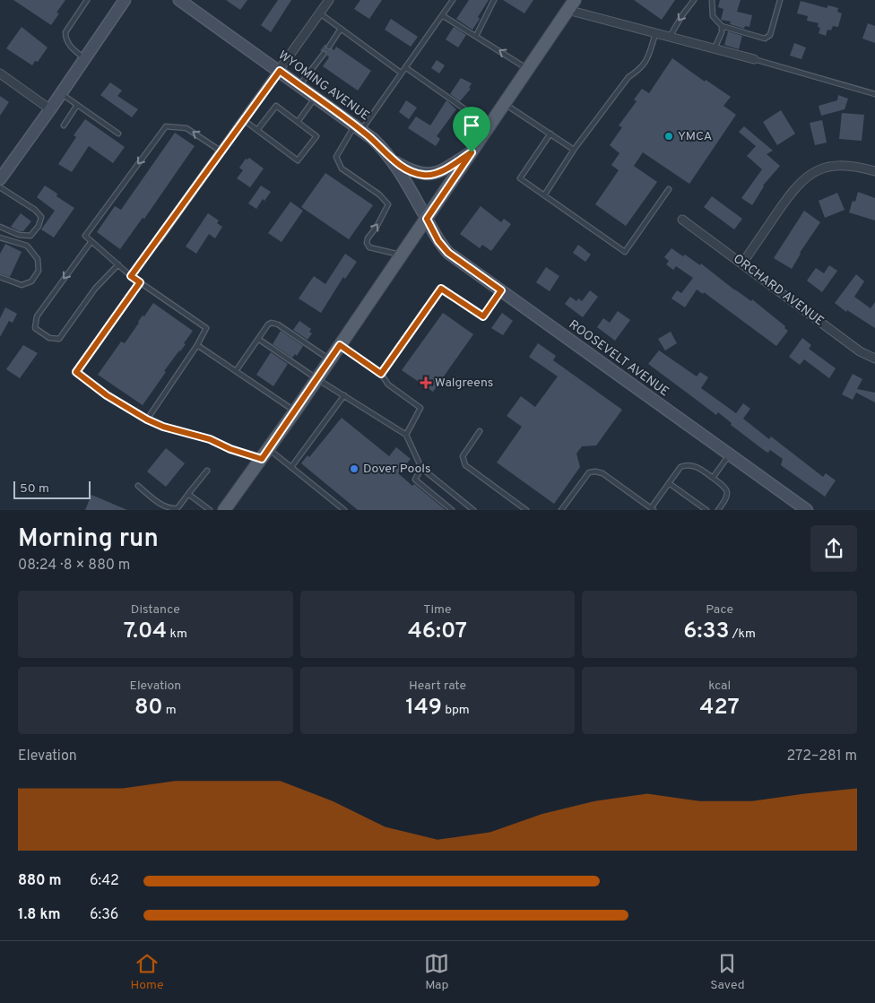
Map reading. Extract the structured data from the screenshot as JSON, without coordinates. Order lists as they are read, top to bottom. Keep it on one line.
{"streets":{"street":["WYOMING AVENUE","ORCHARD AVENUE","ROOSEVELT AVENUE"]},"crossings":[["WYOMING AVENUE","ROOSEVELT AVENUE"]],"places":{"other":["YMCA","Dover Pools"],"health":["Walgreens"]},"scale_bar":"50 m","page":{"scale":"50 m","heading":["Morning run","08:24 · 8 × 880 m"],"stats":[["Distance","7.04 km"],["Time","46:07"],["Pace","6:33 /km"],["Elevation","80 m"],["Heart rate","149 bpm"],["kcal","427"]],"chart":["Elevation","272–281 m"],"list":[{"name":"880 m","note":"6:42"},{"name":"1.8 km","note":"6:36"}],"tabs":["Home","Map","Saved"]}}
